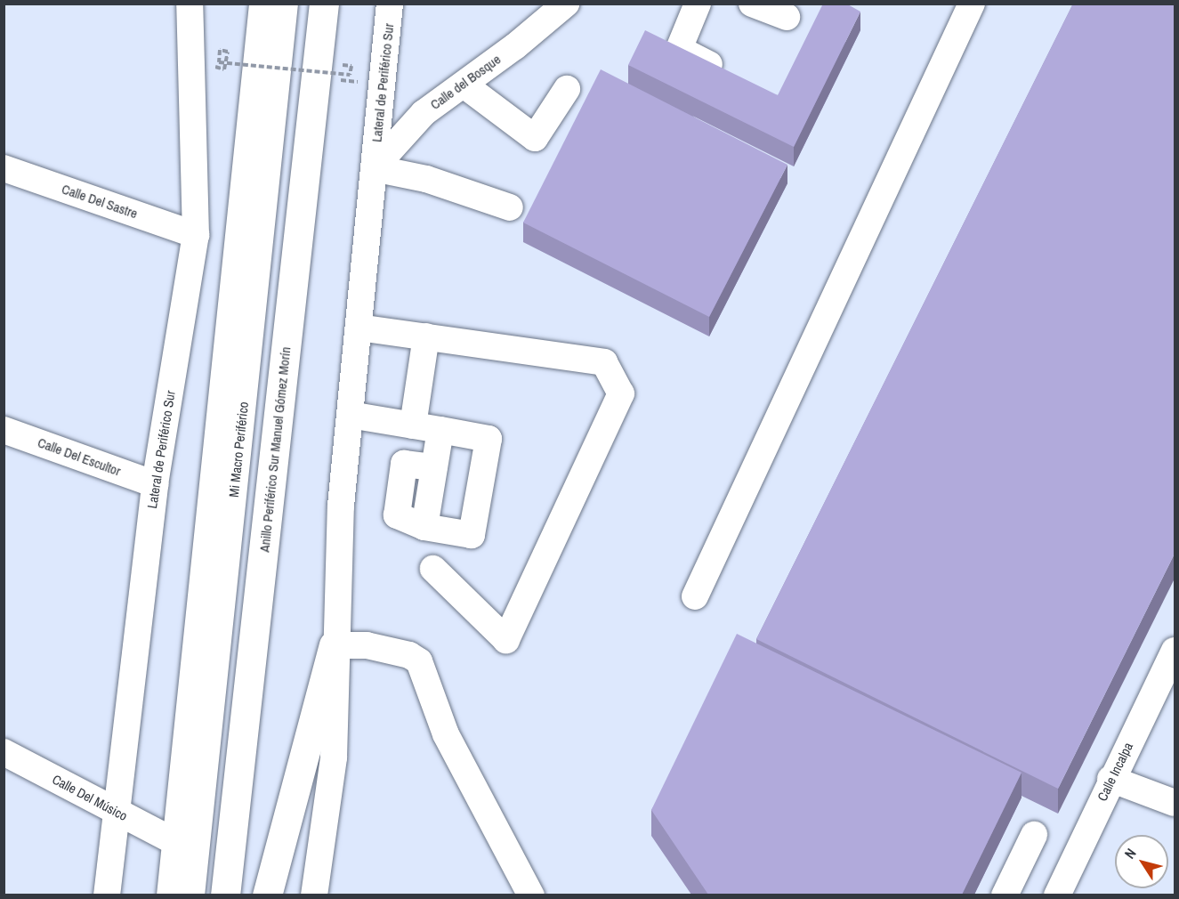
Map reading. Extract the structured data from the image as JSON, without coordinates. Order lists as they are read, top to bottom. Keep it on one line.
{"streets":{"highway":["Anillo Periférico Sur Manuel Gómez Morín"],"street":["Calle del Bosque","Lateral de Periférico Sur","Calle Del Sastre","Mi Macro Periférico","Calle Del Escultor","Calle Incalpa","Calle Del Músico"]},"crossings":[["Calle del Bosque","Lateral de Periférico Sur"],["Lateral de Periférico Sur","Calle Del Sastre"],["Lateral de Periférico Sur","Calle Del Escultor"],["Lateral de Periférico Sur","Calle Del Músico"]],"north":"top left"}
